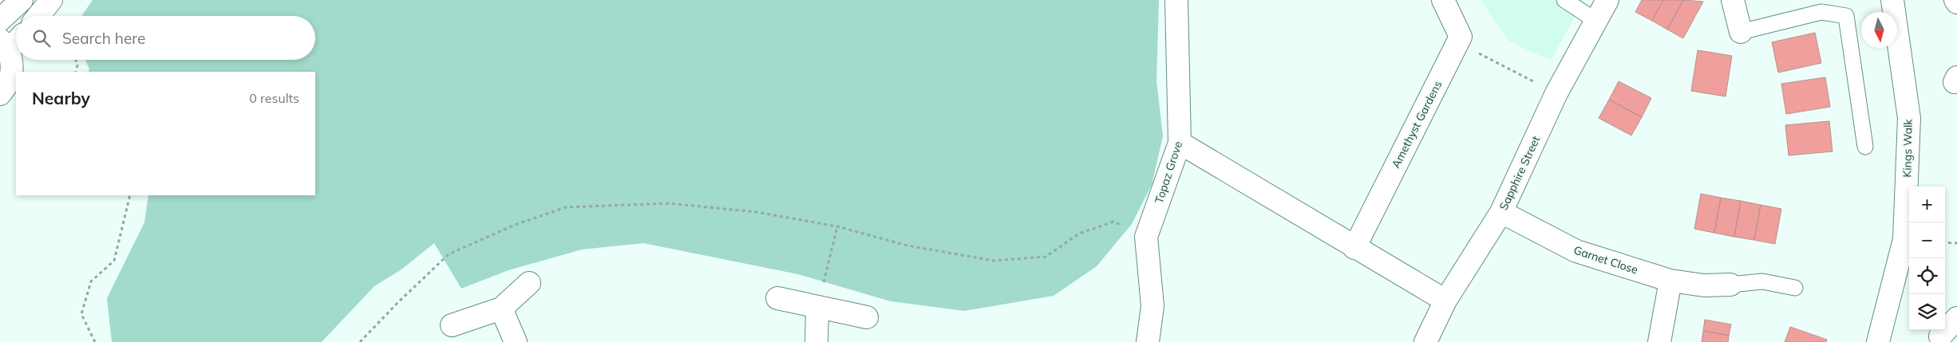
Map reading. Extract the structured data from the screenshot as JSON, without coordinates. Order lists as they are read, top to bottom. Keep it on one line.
{"streets":{"street":["Amethyst Gardens","Kings Walk","Topaz Grove","Sapphire Street","Garnet Close"]},"crossings":[["Sapphire Street","Garnet Close"]],"north":"bottom","page":{"search":"Search here","heading":["Nearby","0 results"],"map_buttons":["+","−"]}}
